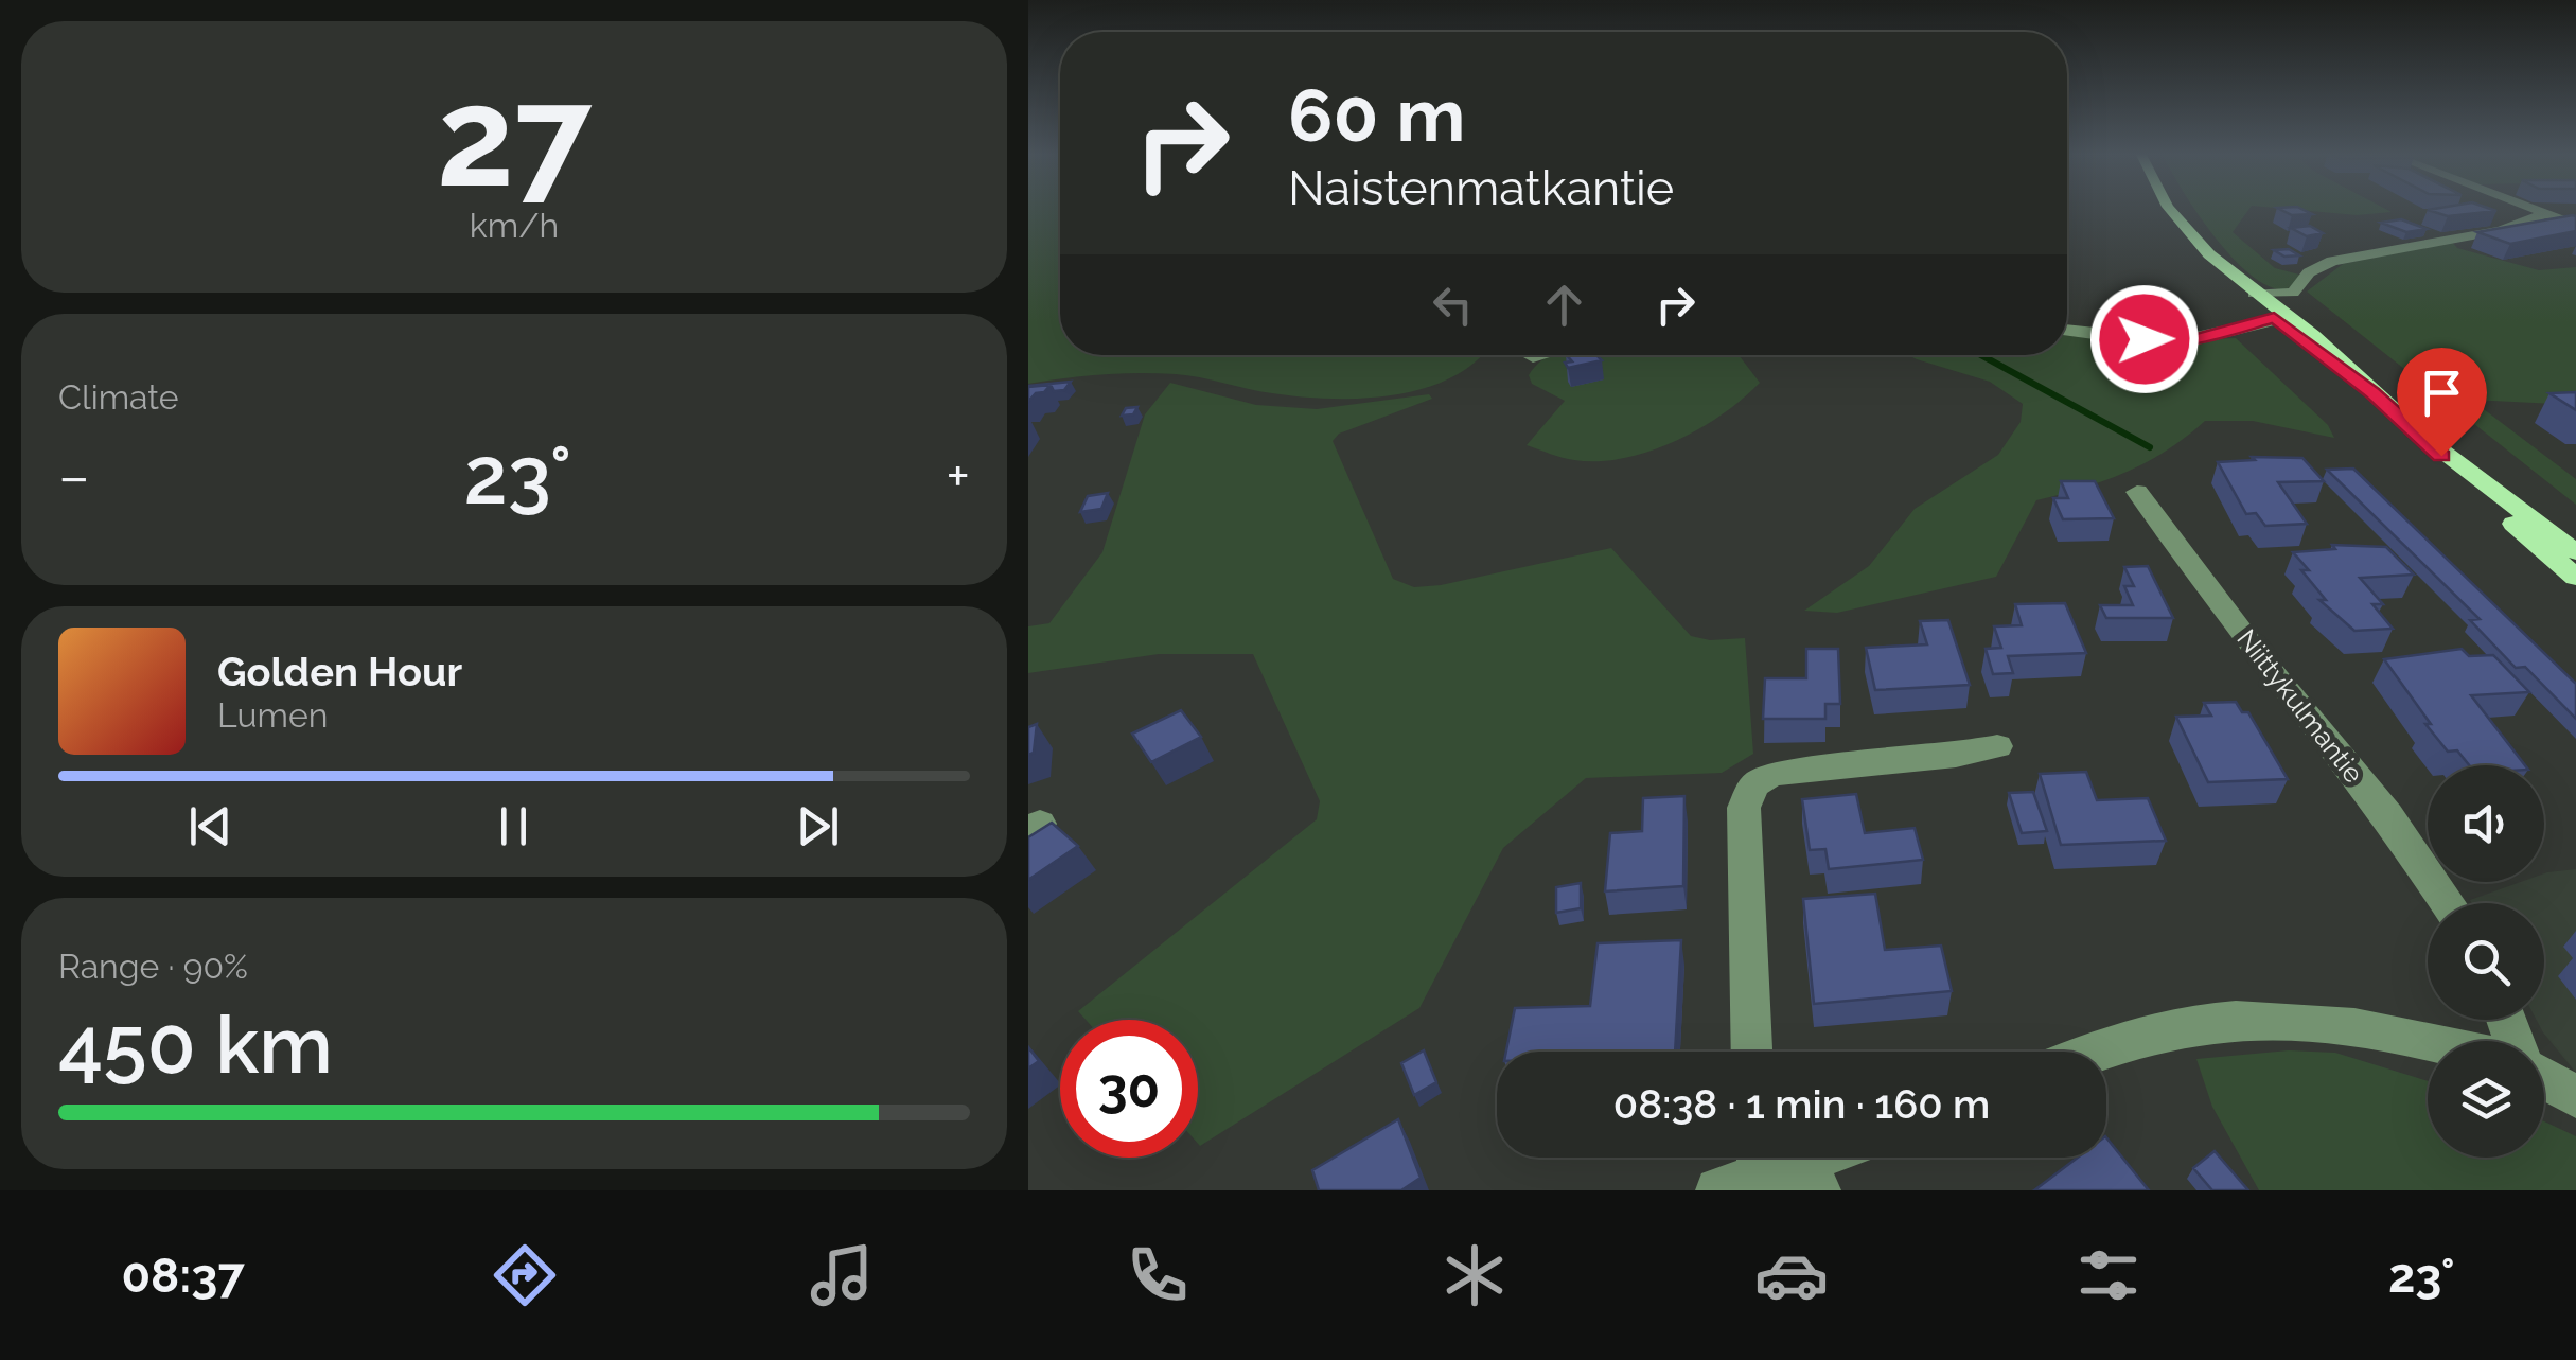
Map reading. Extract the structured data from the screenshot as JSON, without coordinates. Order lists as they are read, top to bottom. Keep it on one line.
{"streets":{"street":["Niittykulmantie"]},"page":{"tile":[["27","km/h"],"Climate",["Range · 90%","450 km"]],"turn":["60 m","Naistenmatkantie"],"heat":["−","23°","+"],"song":["Golden Hour","Lumen"],"limit":"30","trip":"08:38 · 1 min · 160 m","tabs":["08:37","23°"]}}
